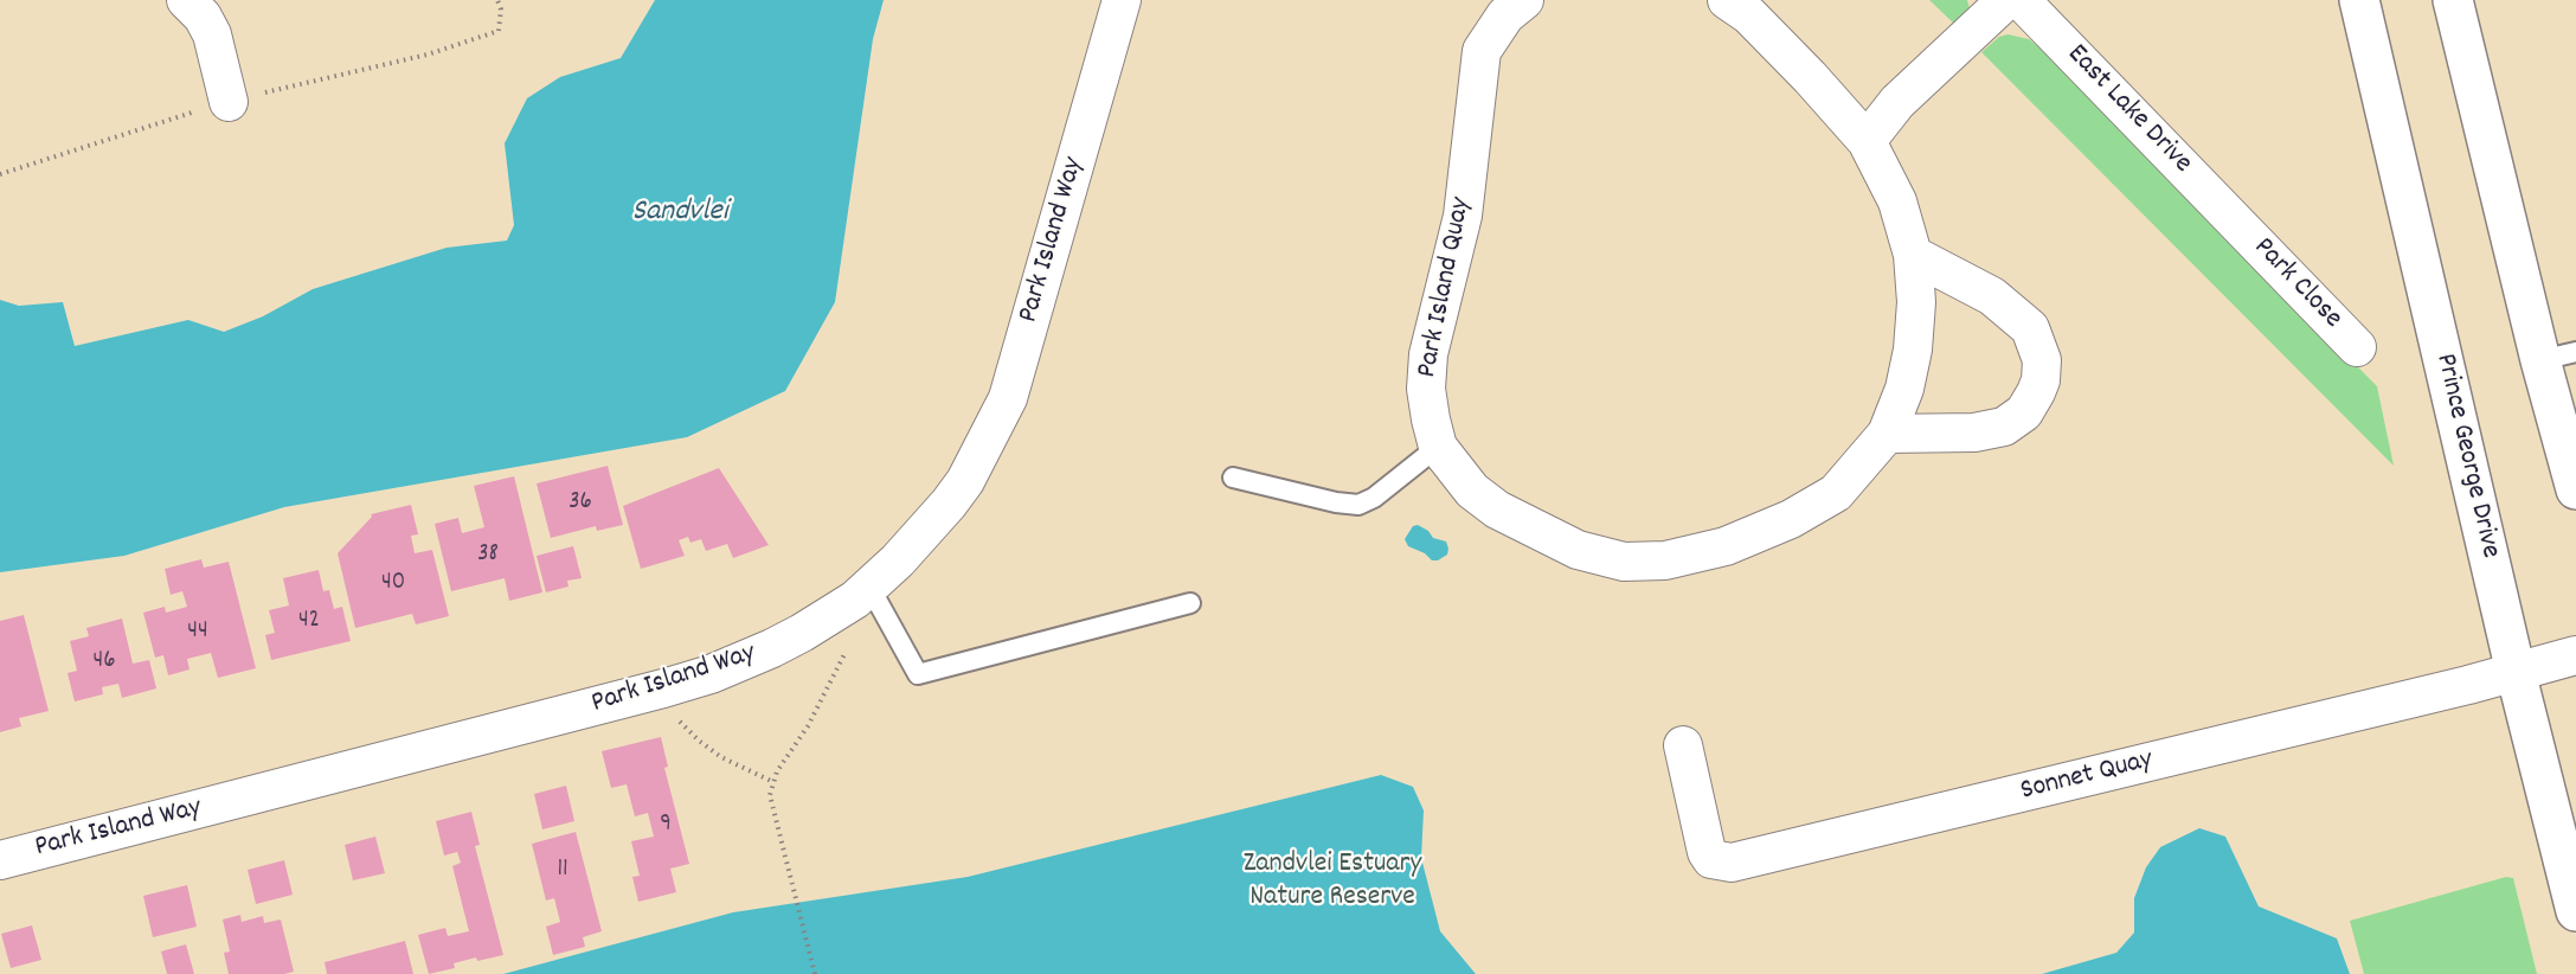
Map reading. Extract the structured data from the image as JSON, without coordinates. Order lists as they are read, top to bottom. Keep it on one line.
{"streets":{"main road":["Prince George Drive"],"street":["East Lake Drive","Park Island Way","Park Close","Park Island Quay","Sonnet Quay"]},"crossings":[["East Lake Drive","Park Close"],["Prince George Drive","Sonnet Quay"]],"water":["Sandvlei"],"parks":["Zandvlei Estuary Nature Reserve"],"house_numbers":["36","38","40","42","44","46","9","11"]}
